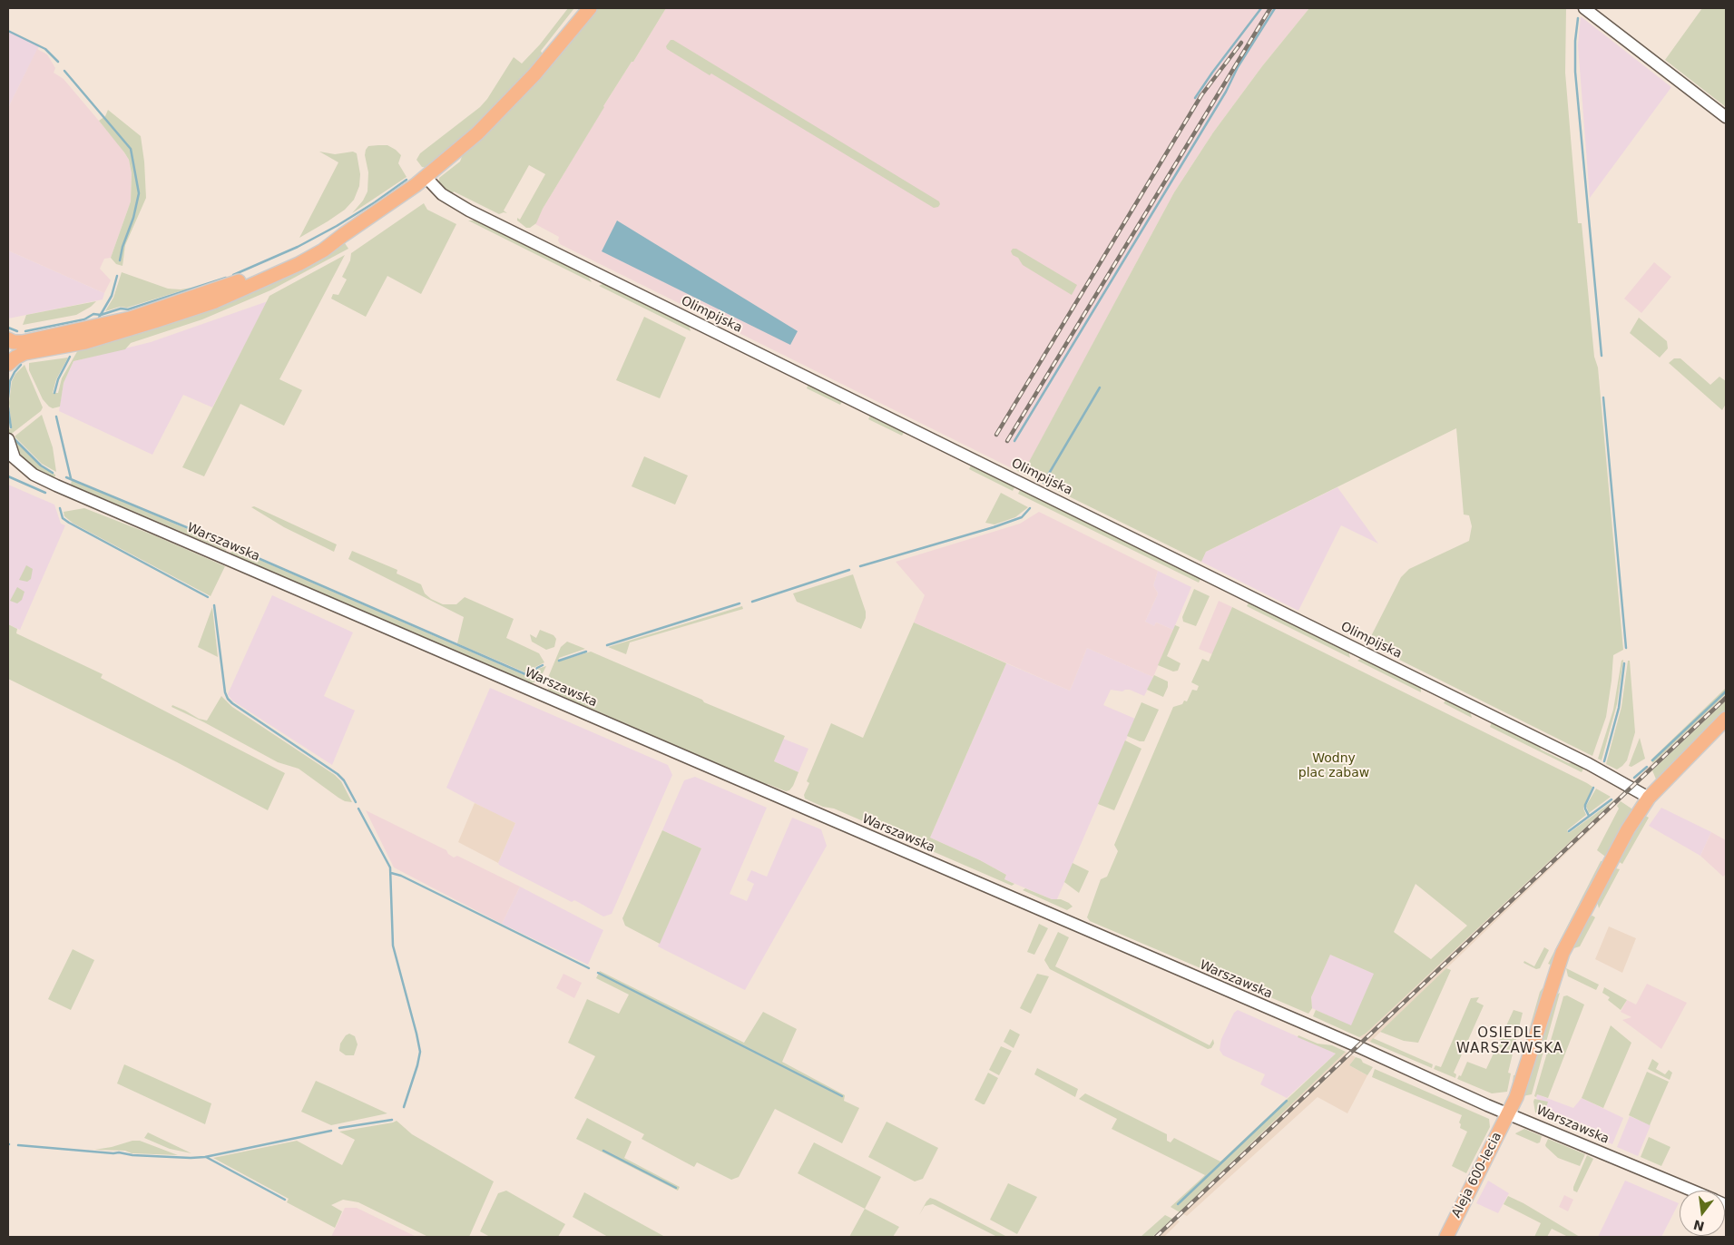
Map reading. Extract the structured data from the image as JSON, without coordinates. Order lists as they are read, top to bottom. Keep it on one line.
{"streets":{"main road":["Aleja 600-lecia"],"street":["Olimpijska","Warszawska"]},"crossings":[["Olimpijska","Aleja 600-lecia"],["Warszawska","Aleja 600-lecia"]],"districts":["OSIEDLE WARSZAWSKA"],"parks":["Wodny plac zabaw"],"north":"bottom"}
